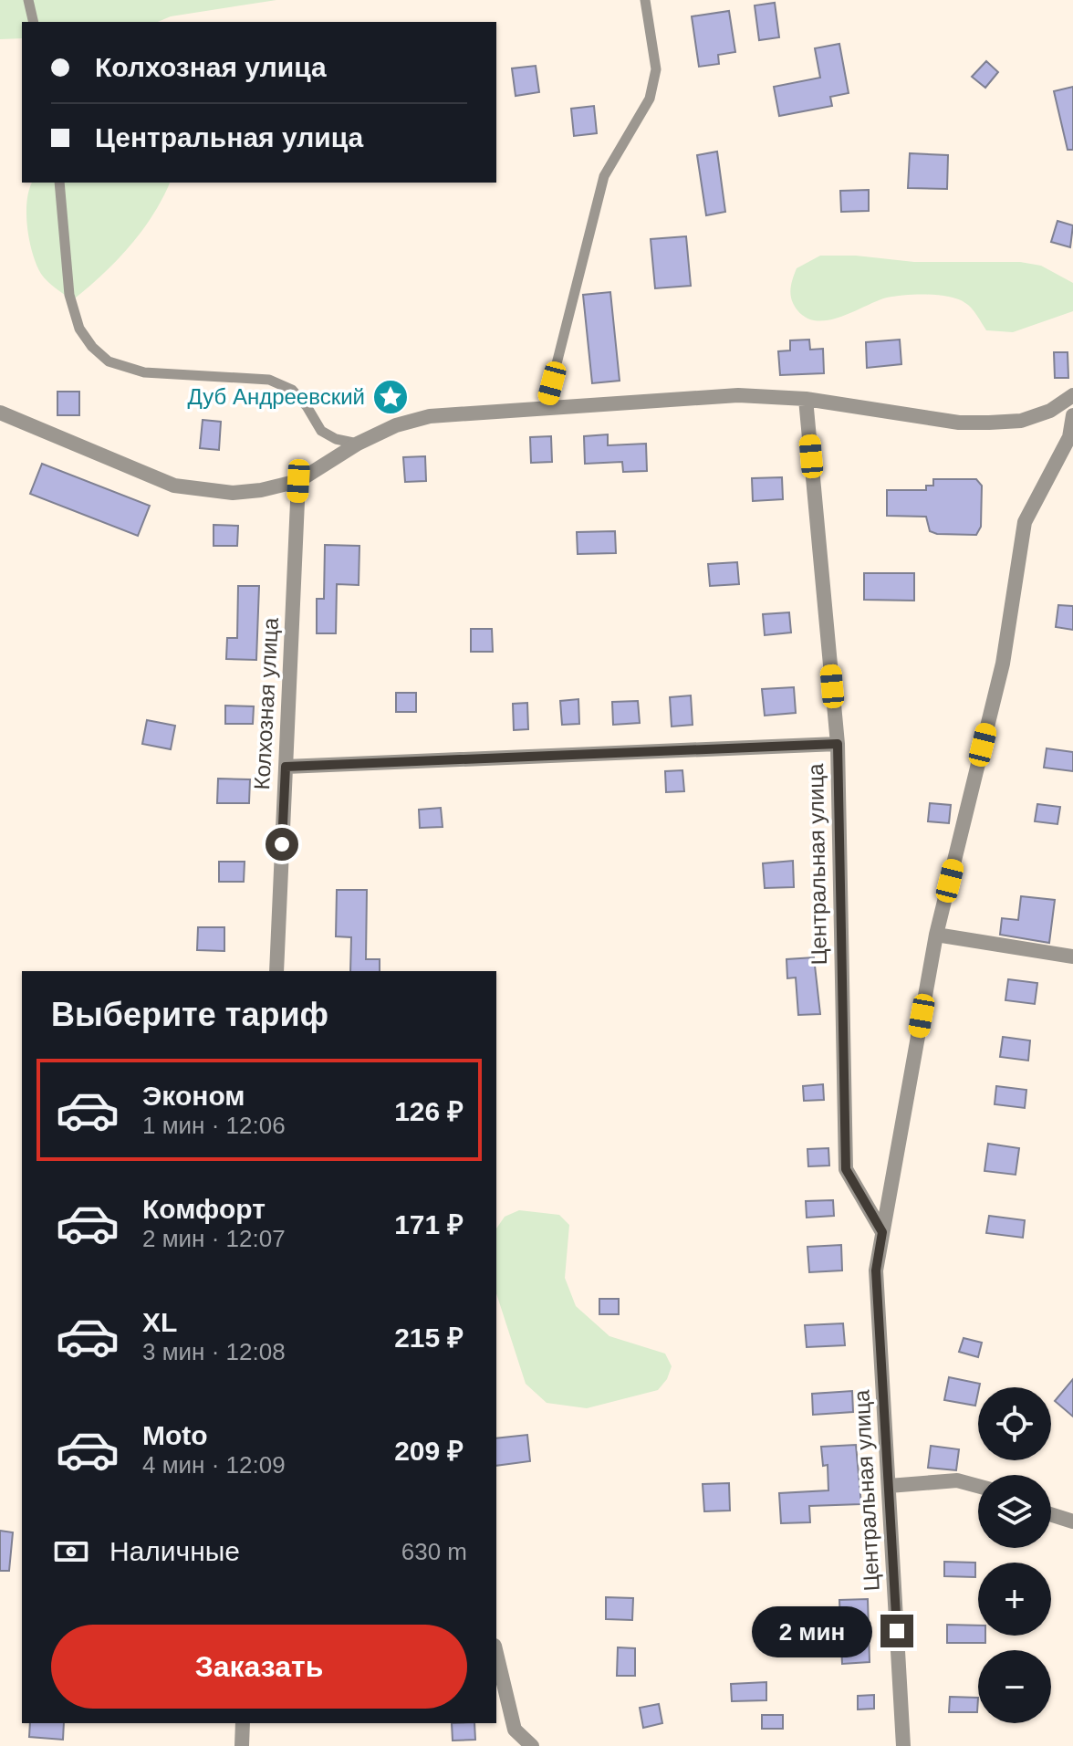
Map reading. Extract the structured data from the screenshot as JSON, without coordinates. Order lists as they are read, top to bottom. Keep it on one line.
{"streets":{"street":["Колхозная улица","Центральная улица"]},"places":{"place":["Дуб Андреевский"]},"page":{"banner":["Колхозная улица","Центральная улица"],"heading":"Выберите тариф","list":[{"name":"Эконом","note":"1 мин · 12:06","value":"126 ₽"},{"name":"Комфорт","note":"2 мин · 12:07","value":"171 ₽"},{"name":"XL","note":"3 мин · 12:08","value":"215 ₽"},{"name":"Moto","note":"4 мин · 12:09","value":"209 ₽"}],"map_buttons":["+","−"],"pay":["Наличные","630 m"],"bubble":"2 мин","buttons":"Заказать"}}
